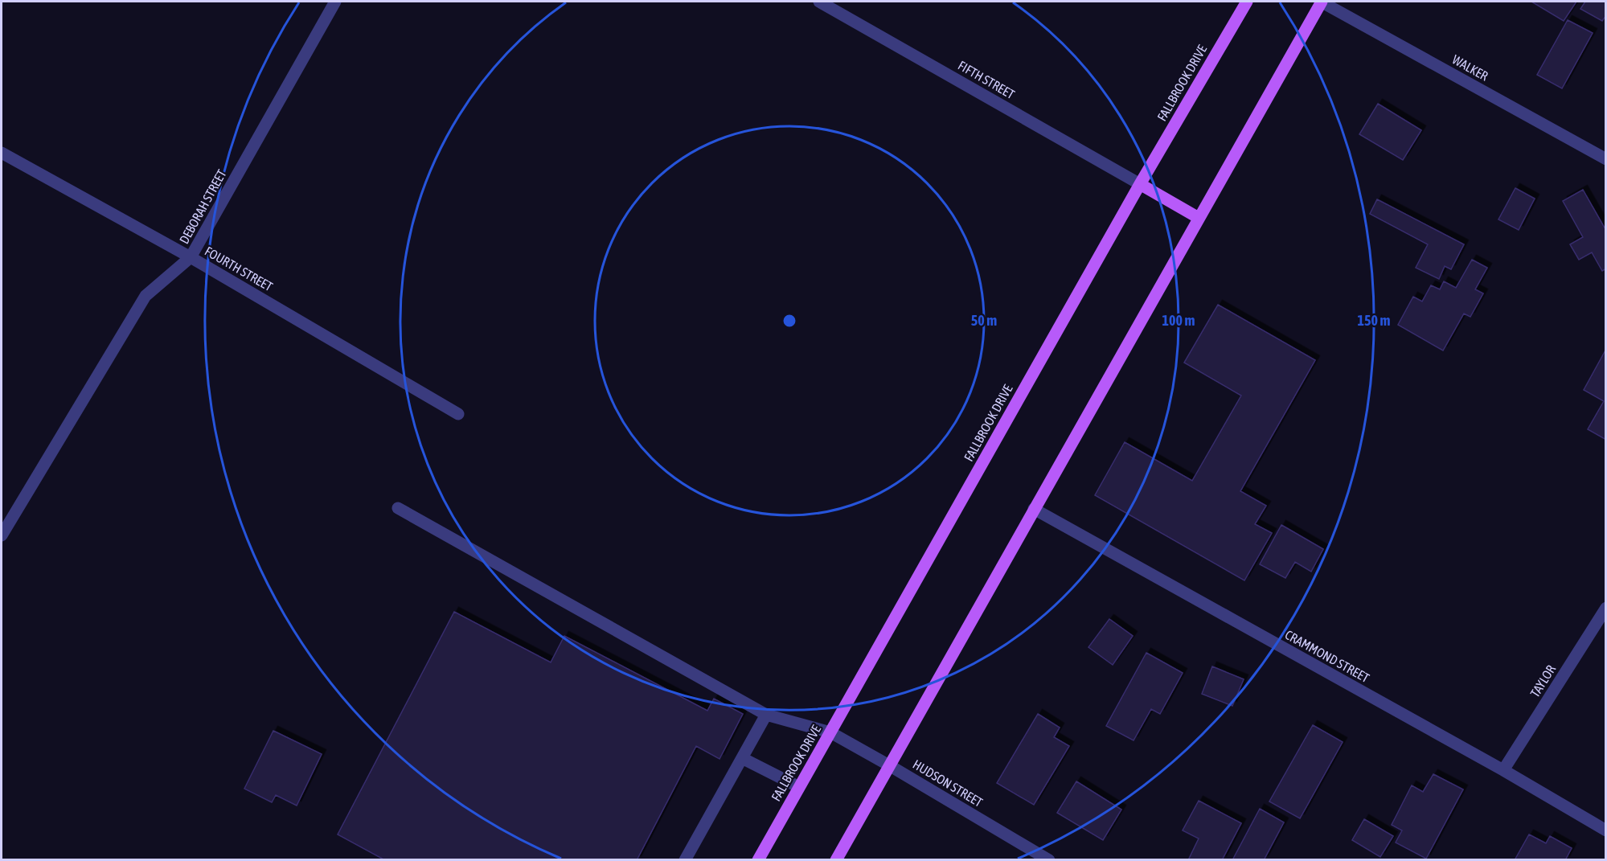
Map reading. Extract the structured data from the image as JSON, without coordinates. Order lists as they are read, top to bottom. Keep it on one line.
{"streets":{"main road":["FALLBROOK DRIVE"],"street":["WALKER","FIFTH STREET","DEBORAH STREET","FOURTH STREET","CRAMMOND STREET","TAYLOR","HUDSON STREET"]},"crossings":[["FIFTH STREET","FALLBROOK DRIVE"],["FALLBROOK DRIVE","HUDSON STREET"],["DEBORAH STREET","FOURTH STREET"],["CRAMMOND STREET","TAYLOR"]],"rings":["50 m","100 m","150 m"]}
